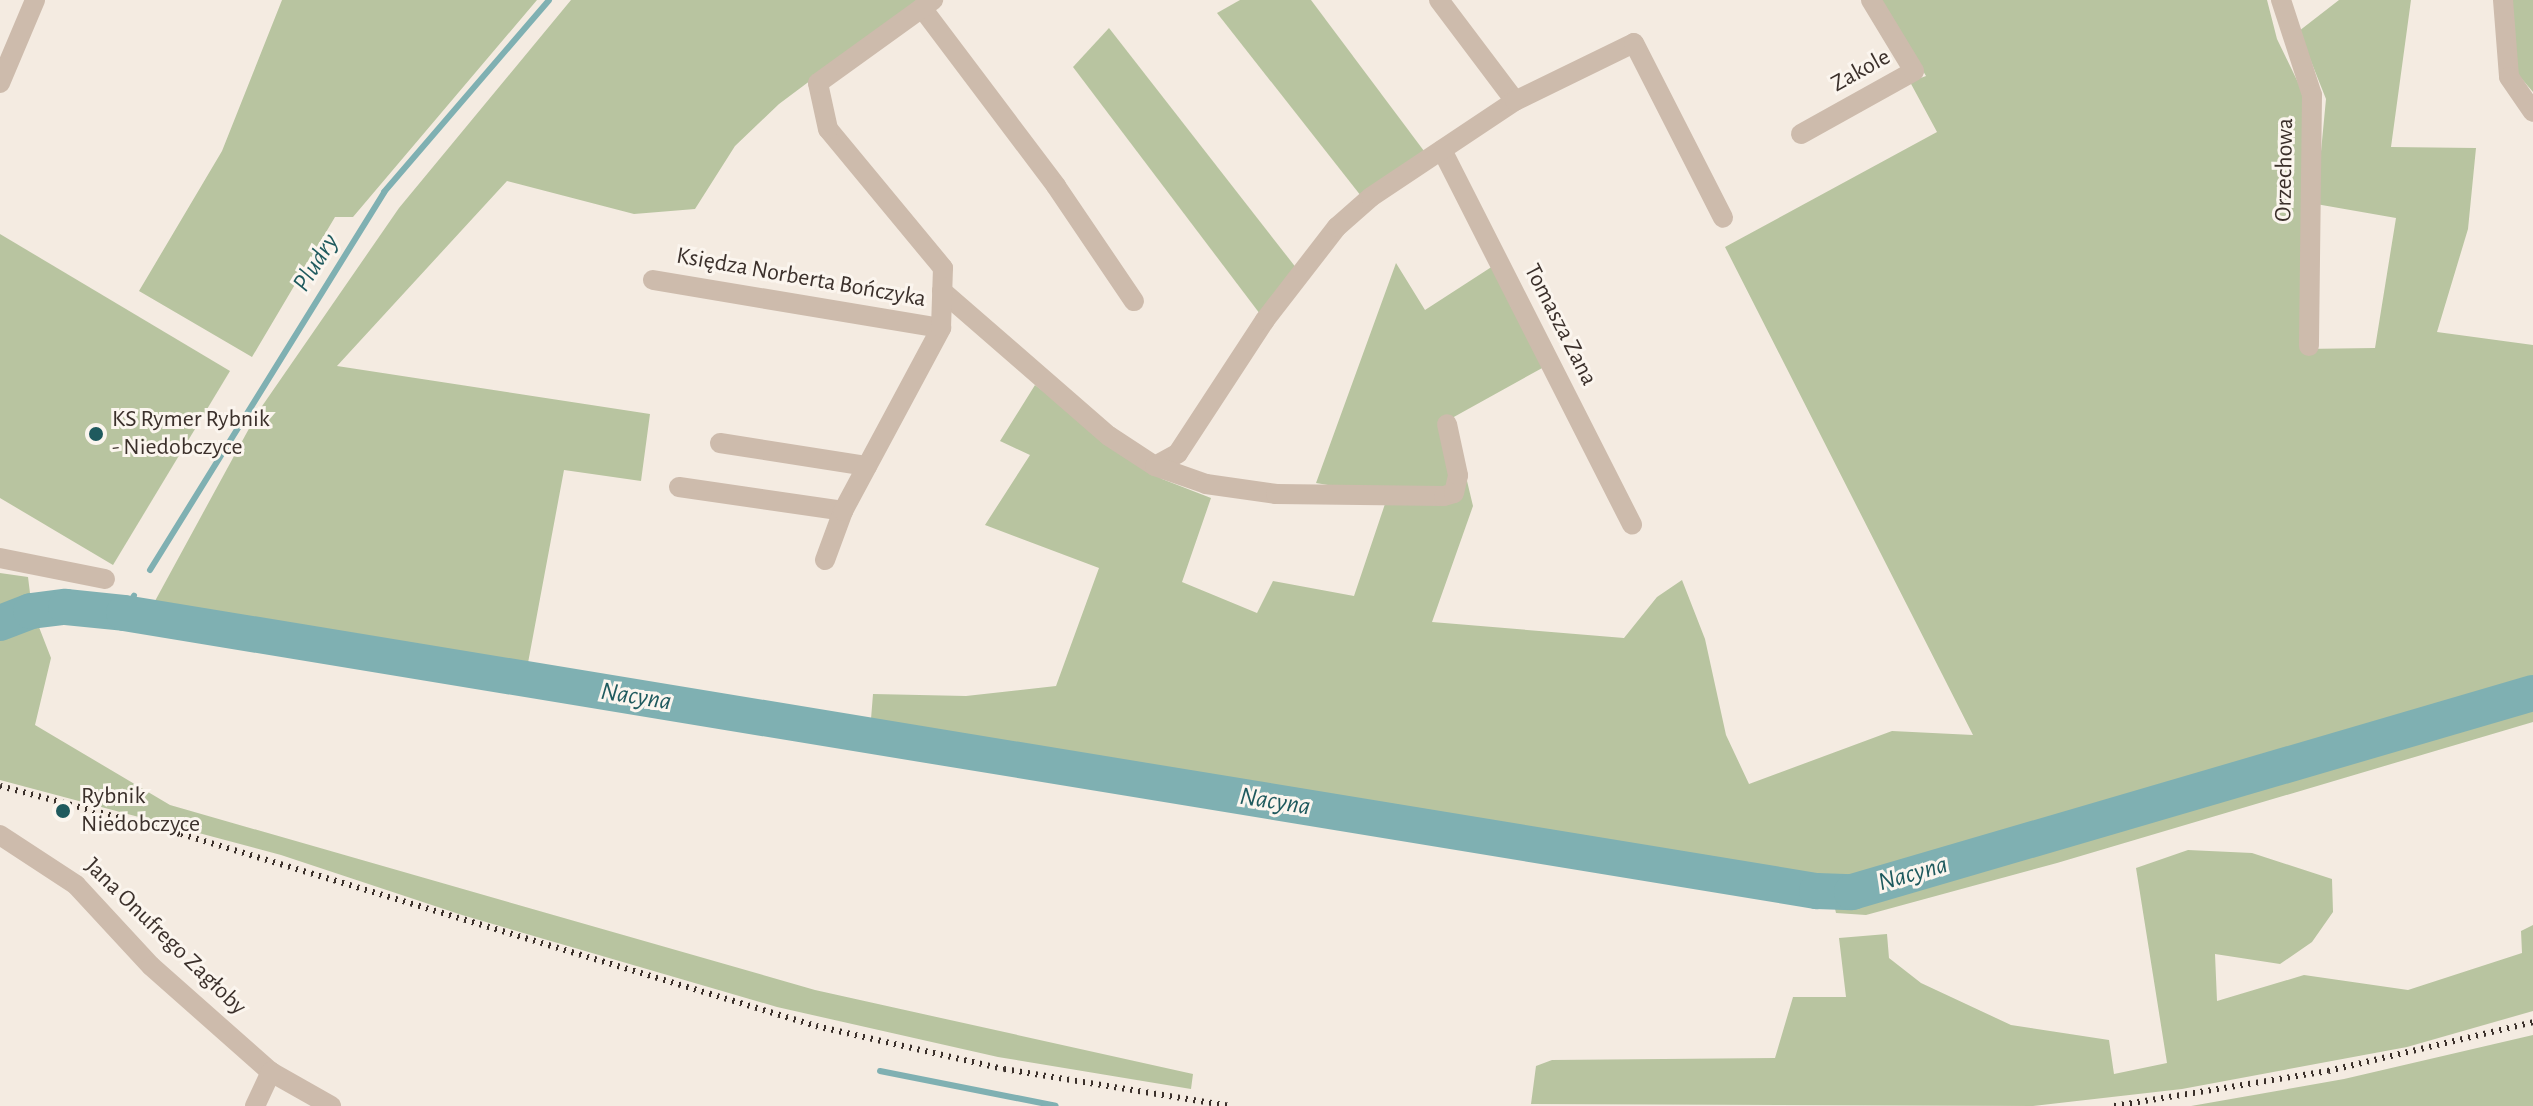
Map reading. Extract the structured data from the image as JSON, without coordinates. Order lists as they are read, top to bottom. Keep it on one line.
{"streets":{"street":["Zakole","Orzechowa","Księdza Norberta Bończyka","Tomasza Zana","Jana Onufrego Zagłoby"]},"water":["Pludry","Nacyna"],"places":["KS Rymer Rybnik - Niedobczyce","Rybnik Niedobczyce"]}
